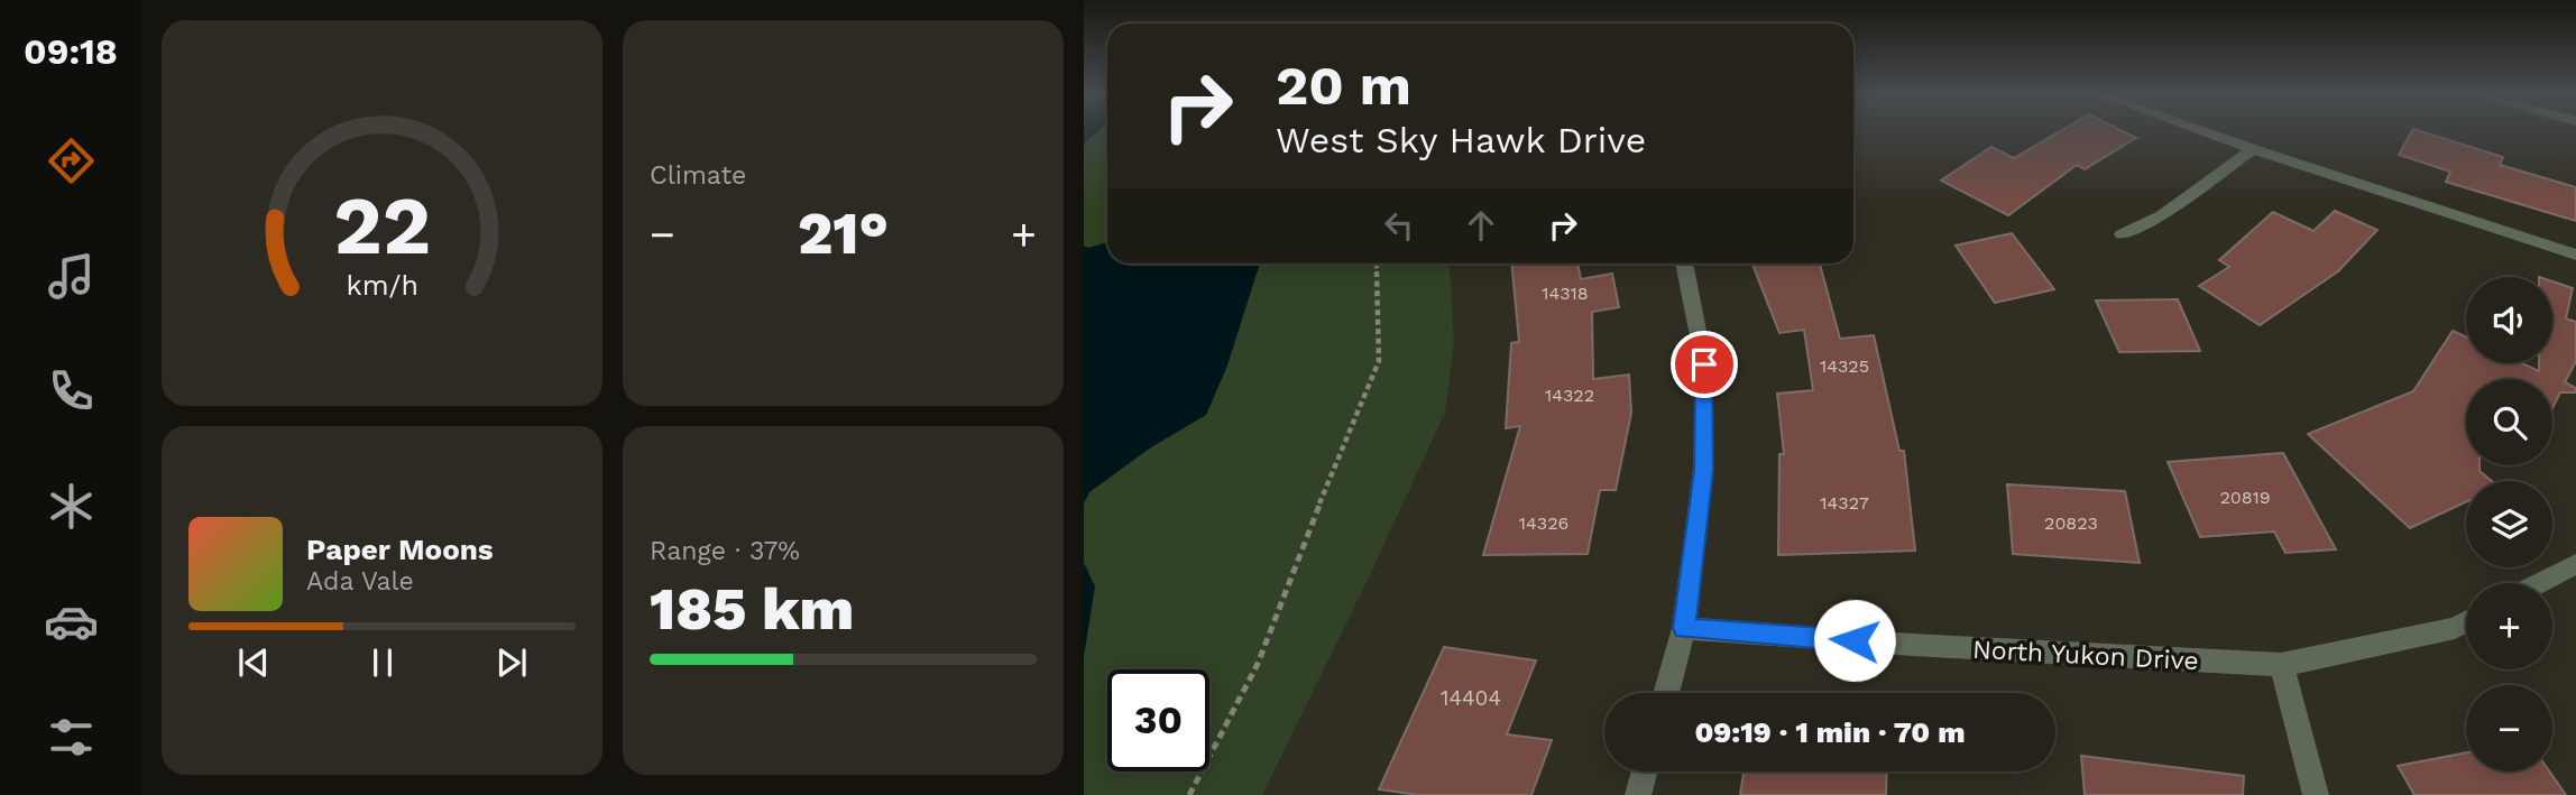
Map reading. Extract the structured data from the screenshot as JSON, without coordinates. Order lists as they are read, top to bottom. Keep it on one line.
{"streets":{"street":["North Yukon Drive"]},"house_numbers":["14318","14325","14322","20819","14327","14326","20823","14404"],"page":{"tabs":"09:18","tile":["Climate",["Range · 37%","185 km"]],"turn":["20 m","West Sky Hawk Drive"],"heat":["−","21°","+"],"map_buttons":["+","−"],"song":["Paper Moons","Ada Vale"],"limit":"30","trip":"09:19 · 1 min · 70 m","gauge":["22","km/h"]}}
